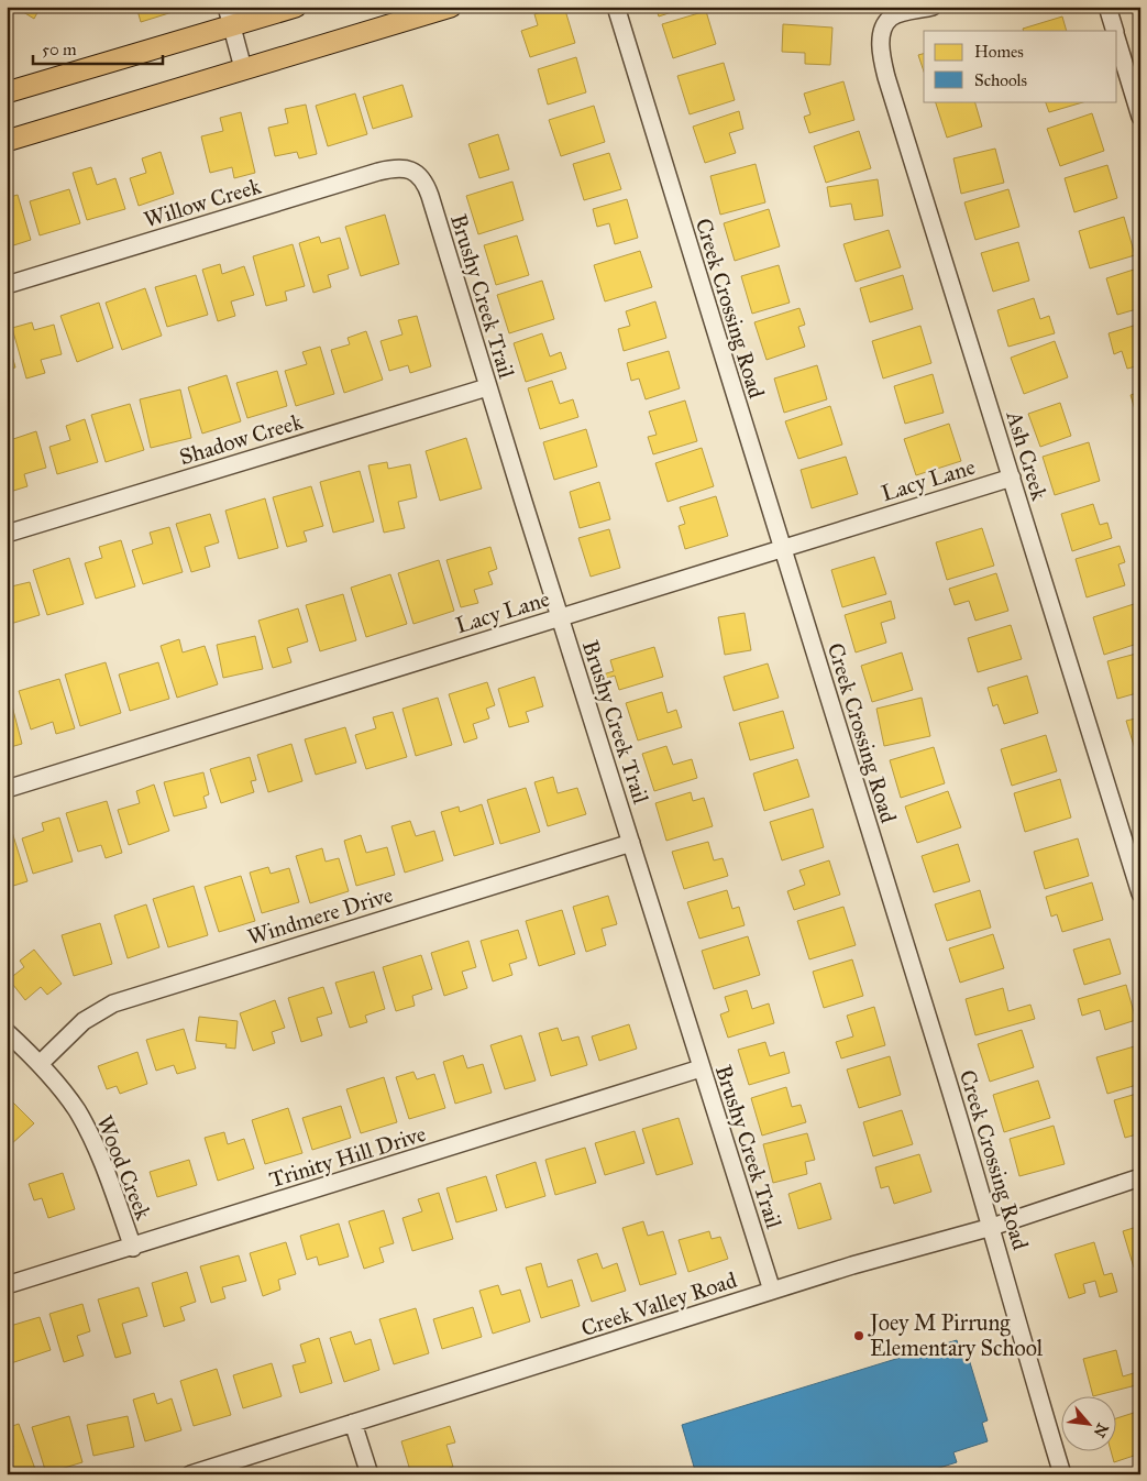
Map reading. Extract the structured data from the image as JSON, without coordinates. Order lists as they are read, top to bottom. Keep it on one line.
{"streets":{"street":["Willow Creek","Brushy Creek Trail","Creek Crossing Road","Shadow Creek","Ash Creek","Lacy Lane","Windmere Drive","Trinity Hill Drive","Wood Creek","Creek Valley Road"]},"crossings":[["Willow Creek","Brushy Creek Trail"],["Brushy Creek Trail","Shadow Creek"],["Brushy Creek Trail","Lacy Lane"],["Brushy Creek Trail","Windmere Drive"],["Brushy Creek Trail","Trinity Hill Drive"],["Brushy Creek Trail","Creek Valley Road"],["Creek Crossing Road","Lacy Lane"],["Creek Crossing Road","Creek Valley Road"],["Ash Creek","Lacy Lane"],["Windmere Drive","Wood Creek"],["Trinity Hill Drive","Wood Creek"]],"places":["Joey M Pirrung Elementary School"],"legend":["Homes","Schools"],"scale_bar":"50 m","north":"bottom right"}
